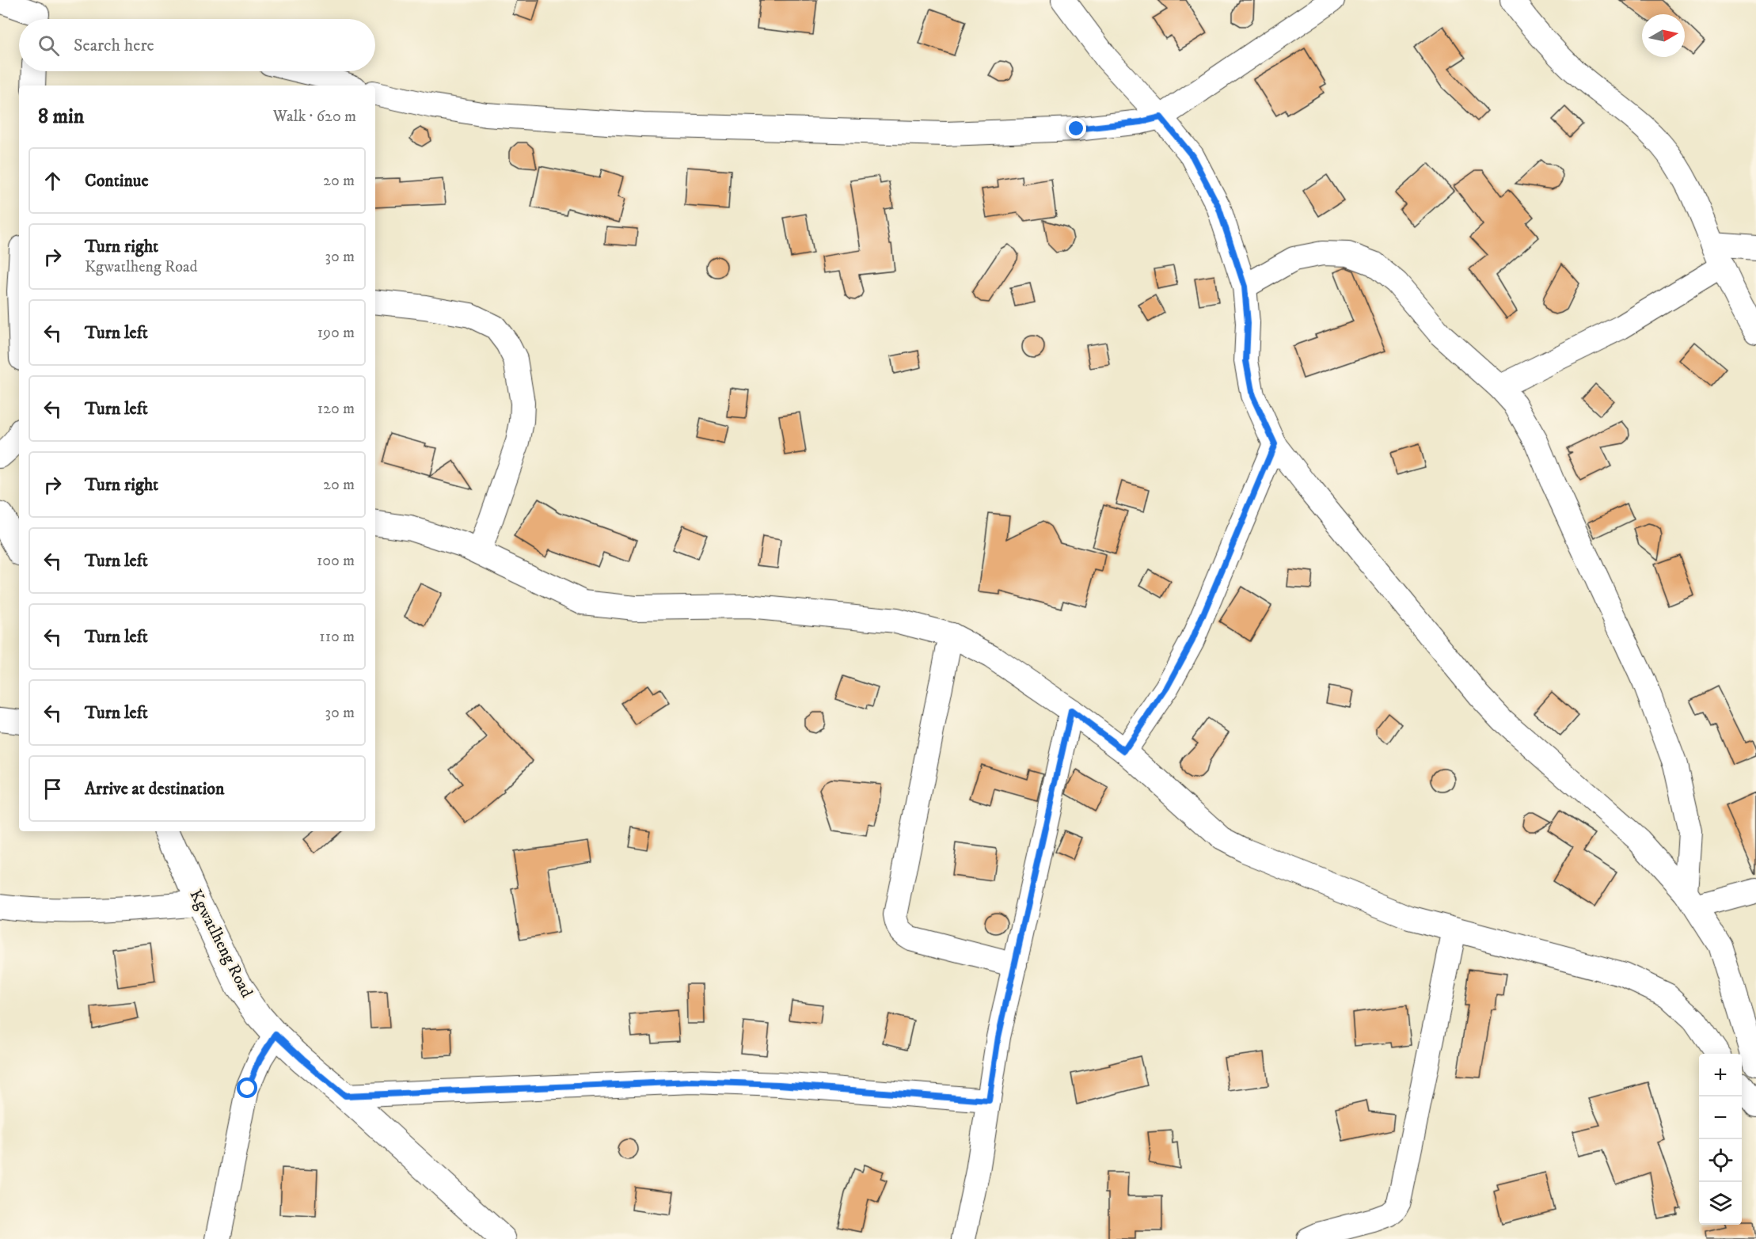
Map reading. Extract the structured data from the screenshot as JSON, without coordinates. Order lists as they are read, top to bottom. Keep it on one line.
{"streets":{"street":["Kgwatlheng Road"]},"north":"right","page":{"search":"Search here","heading":["8 min","Walk · 620 m"],"list":[["Continue","20 m"],["Turn right","Kgwatlheng Road","30 m"],["Turn left","190 m"],["Turn left","120 m"],["Turn right","20 m"],["Turn left","100 m"],["Turn left","110 m"],["Turn left","30 m"],"Arrive at destination"],"map_buttons":["+","−"]}}
